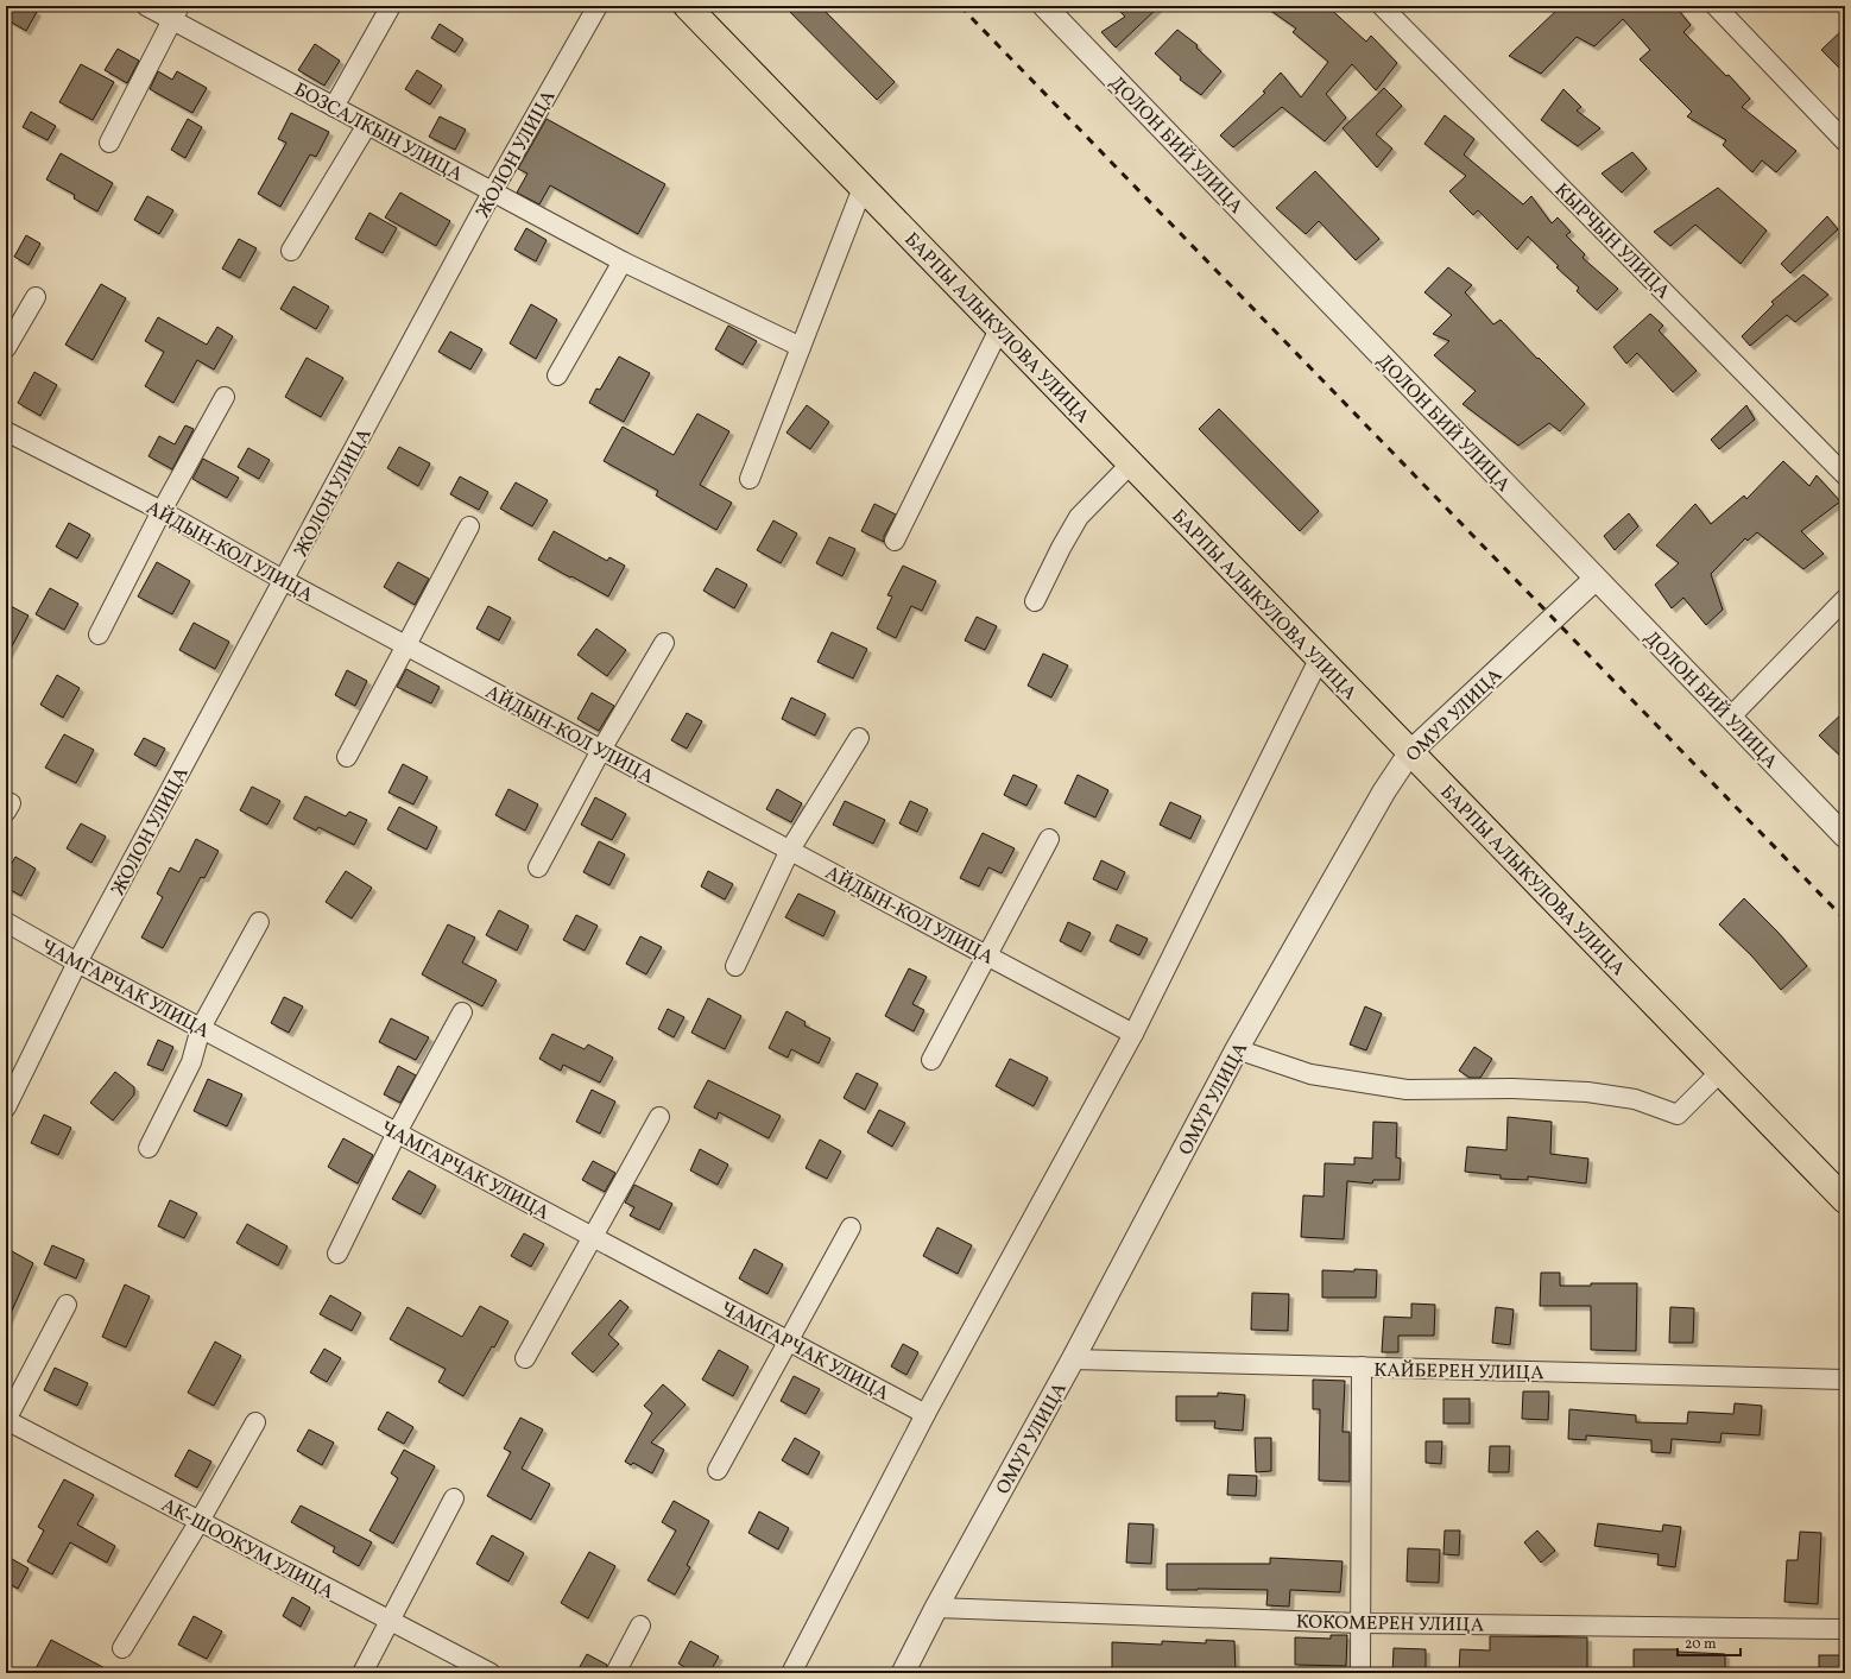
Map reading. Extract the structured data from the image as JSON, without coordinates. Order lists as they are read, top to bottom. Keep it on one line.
{"streets":{"main road":["БАРПЫ АЛЫКУЛОВА УЛИЦА"],"street":["БОЗСАЛКЫН УЛИЦА","ДОЛОН БИЙ УЛИЦА","ЖОЛОН УЛИЦА","КЫРЧЫН УЛИЦА","АЙДЫН-КОЛ УЛИЦА","ОМУР УЛИЦА","ЧАМГАРЧАК УЛИЦА","КАЙБЕРЕН УЛИЦА","АК-ШООКУМ УЛИЦА","КОКОМЕРЕН УЛИЦА"]},"crossings":[["БОЗСАЛКЫН УЛИЦА","ЖОЛОН УЛИЦА"],["ДОЛОН БИЙ УЛИЦА","ОМУР УЛИЦА"],["ЖОЛОН УЛИЦА","АЙДЫН-КОЛ УЛИЦА"],["ЖОЛОН УЛИЦА","ЧАМГАРЧАК УЛИЦА"],["БАРПЫ АЛЫКУЛОВА УЛИЦА","ОМУР УЛИЦА"],["ОМУР УЛИЦА","КАЙБЕРЕН УЛИЦА"],["ОМУР УЛИЦА","КОКОМЕРЕН УЛИЦА"]],"scale_bar":"20 m"}
